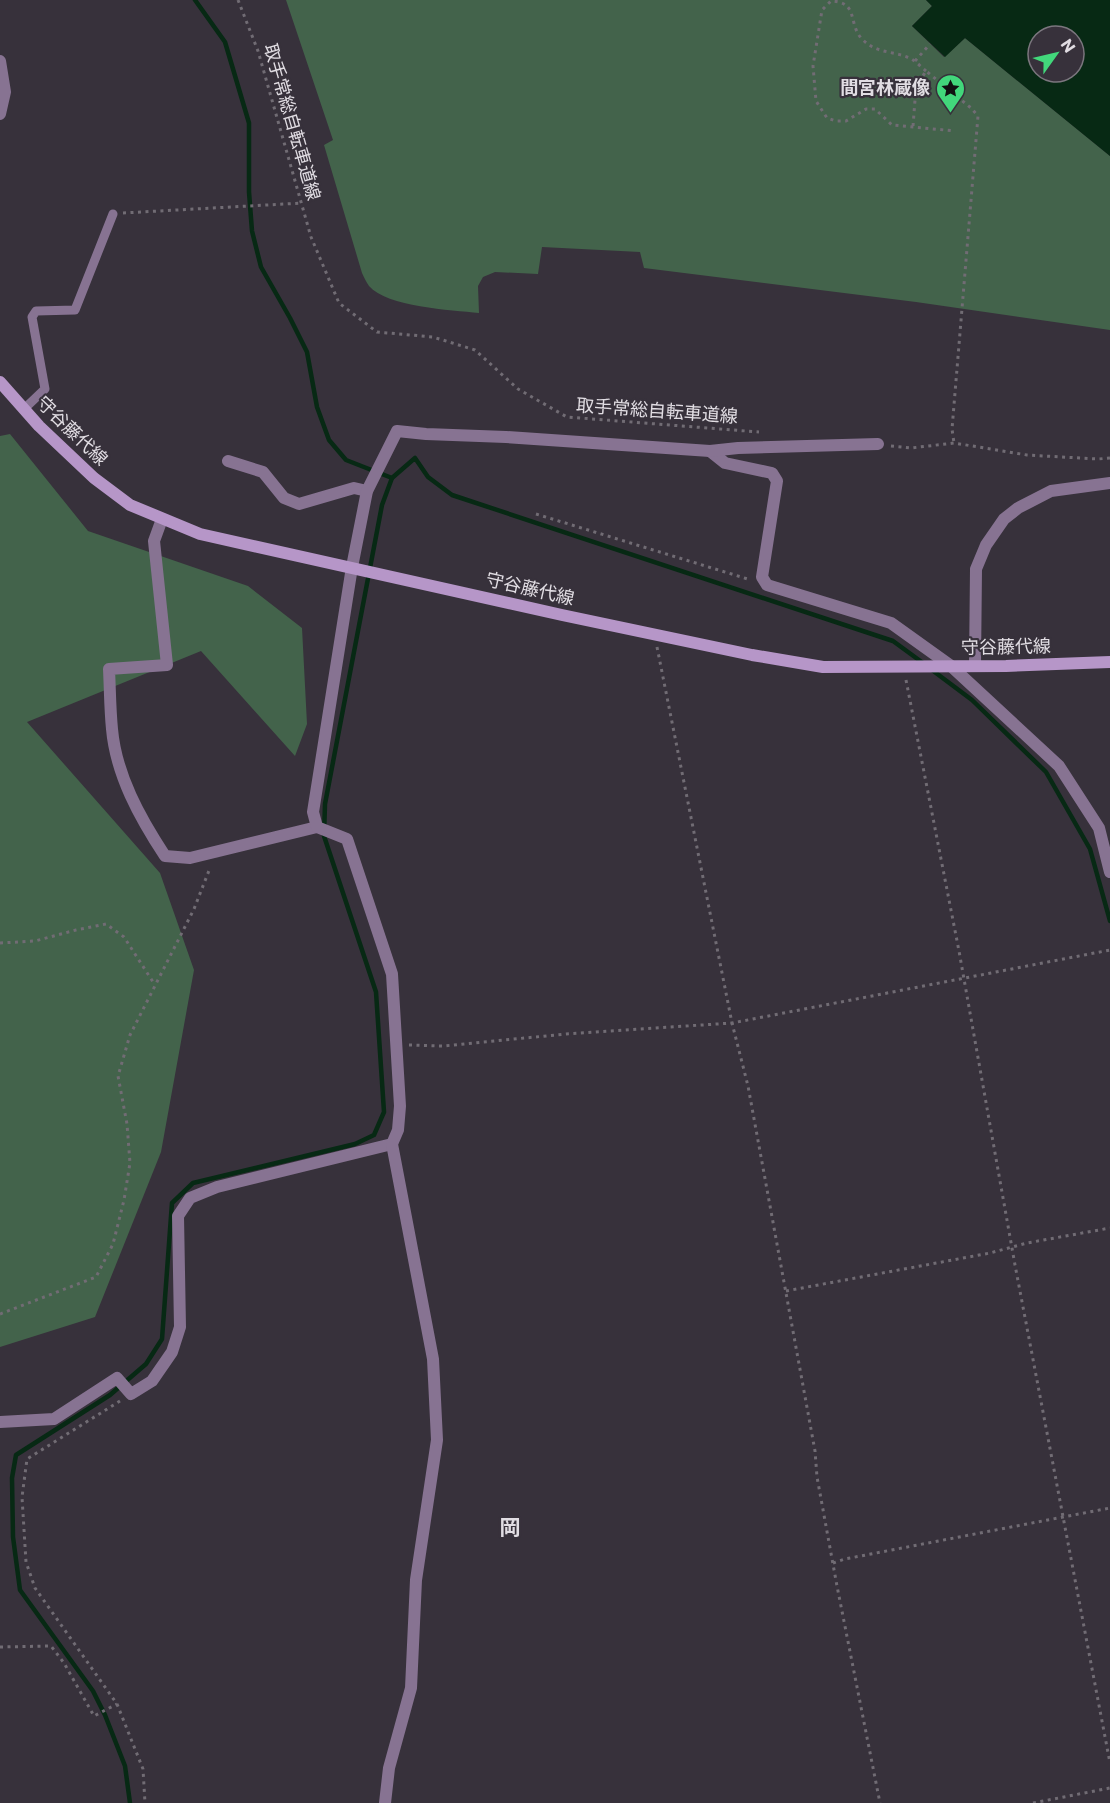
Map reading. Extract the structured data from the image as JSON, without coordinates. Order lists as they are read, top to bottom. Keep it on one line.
{"streets":{"main road":["守谷藤代線"],"path":["取手常総自転車道線"]},"districts":["岡"],"places":{"place":["間宮林蔵像"]},"north":"top right"}
